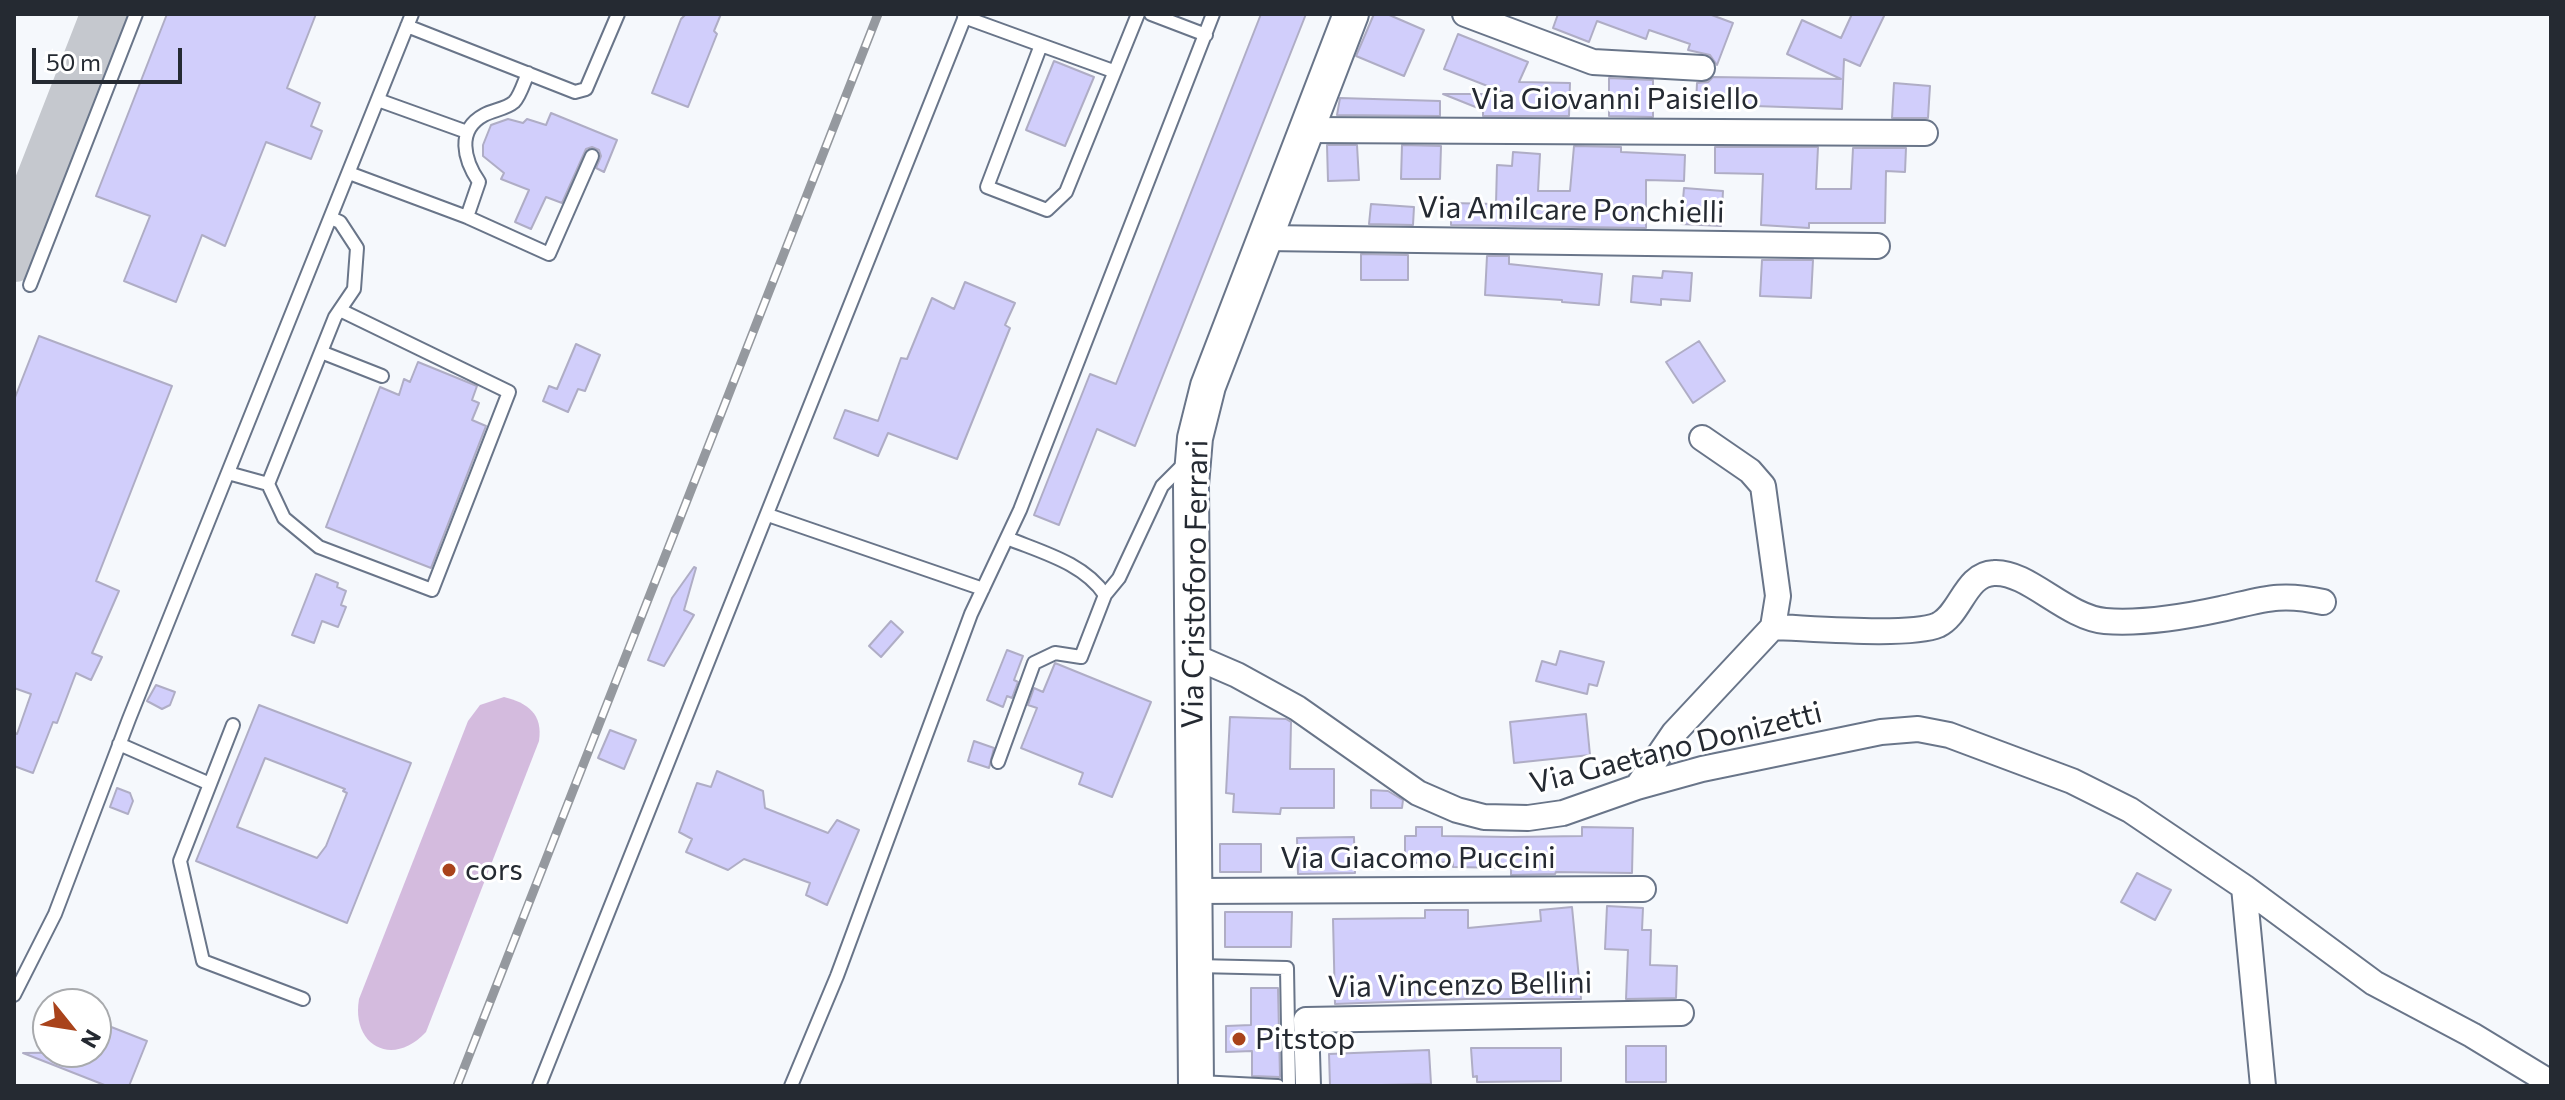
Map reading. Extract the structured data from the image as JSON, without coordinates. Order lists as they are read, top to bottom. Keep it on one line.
{"streets":{"main road":["Via Cristoforo Ferrari"],"street":["Via Giovanni Paisiello","Via Amilcare Ponchielli","Via Gaetano Donizetti","Via Giacomo Puccini","Via Vincenzo Bellini"]},"crossings":[["Via Giovanni Paisiello","Via Cristoforo Ferrari"],["Via Amilcare Ponchielli","Via Cristoforo Ferrari"],["Via Cristoforo Ferrari","Via Gaetano Donizetti"],["Via Cristoforo Ferrari","Via Giacomo Puccini"]],"places":["cors","Pitstop"],"scale_bar":"50 m","north":"bottom right"}
